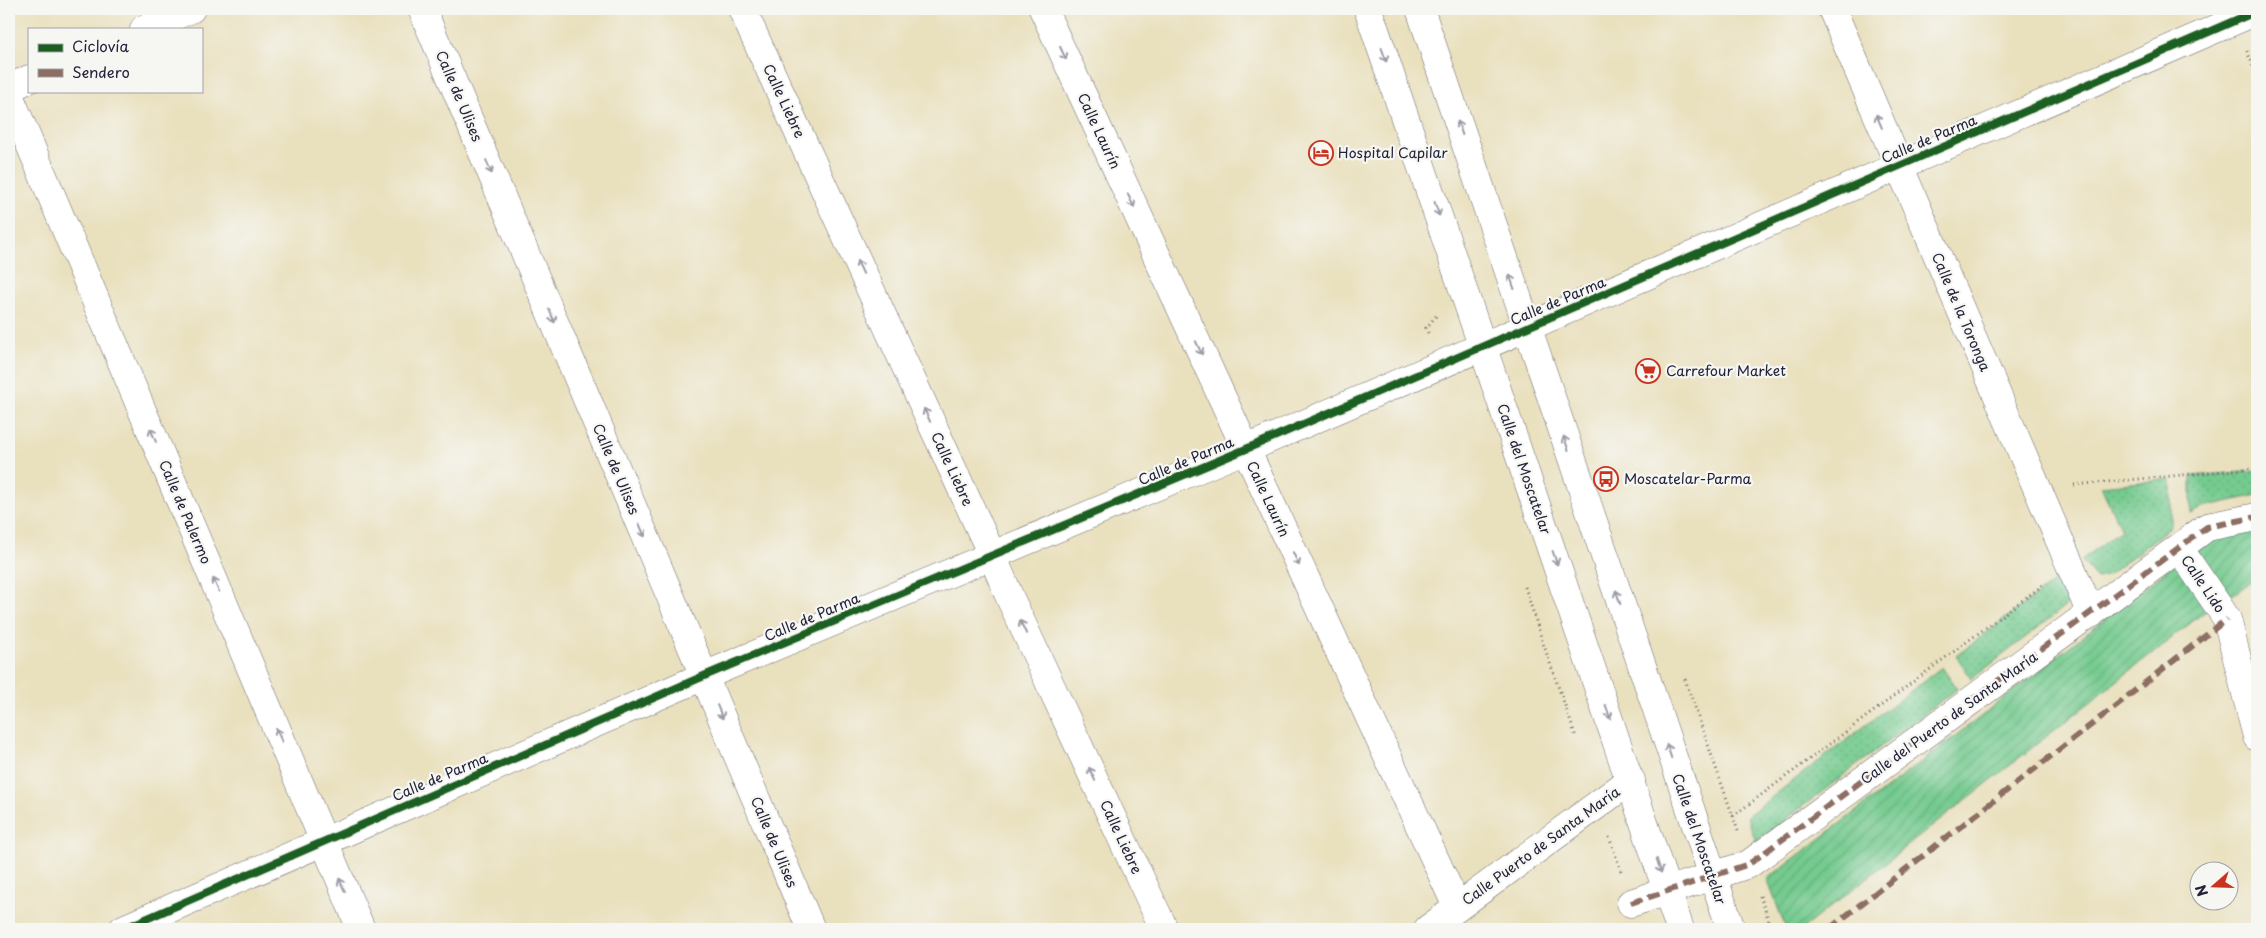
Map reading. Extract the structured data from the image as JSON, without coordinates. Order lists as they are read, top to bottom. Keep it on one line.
{"streets":{"street":["Calle de Ulises","Calle Liebre","Calle Laurín","Calle de Parma","Calle de la Toronga","Calle del Moscatelar","Calle de Palermo","Calle Lido","Calle del Puerto de Santa María","Calle Puerto de Santa María"]},"crossings":[["Calle de Ulises","Calle de Parma"],["Calle Liebre","Calle de Parma"],["Calle Laurín","Calle de Parma"],["Calle Laurín","Calle Puerto de Santa María"],["Calle de Parma","Calle de la Toronga"],["Calle de Parma","Calle del Moscatelar"],["Calle de Parma","Calle de Palermo"],["Calle de la Toronga","Calle del Puerto de Santa María"],["Calle del Moscatelar","Calle del Puerto de Santa María"],["Calle del Moscatelar","Calle Puerto de Santa María"],["Calle Lido","Calle del Puerto de Santa María"]],"one_way":["Calle de Ulises","Calle Liebre","Calle Laurín","Calle de Palermo"],"places":{"hotel":["Hospital Capilar"],"supermarket":["Carrefour Market"],"bus stop":["Moscatelar-Parma"]},"legend":["Ciclovía","Sendero"],"north":"left"}
